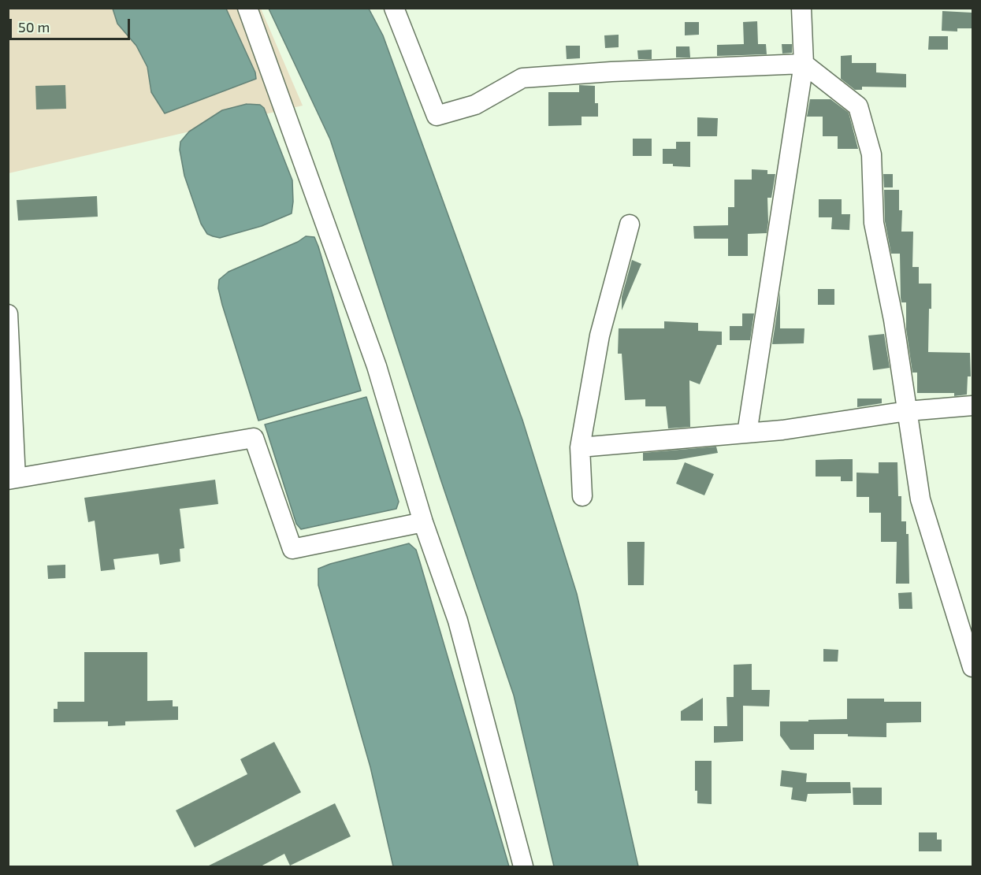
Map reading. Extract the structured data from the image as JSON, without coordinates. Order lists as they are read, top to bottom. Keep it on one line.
{"scale_bar":"50 m"}
